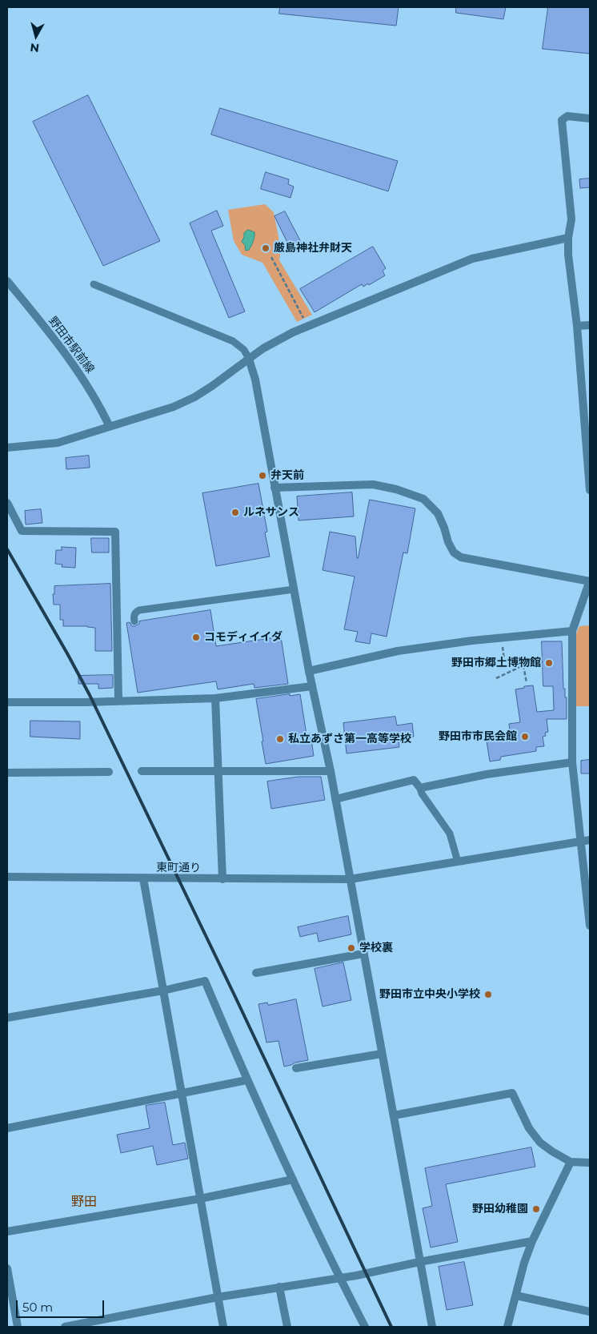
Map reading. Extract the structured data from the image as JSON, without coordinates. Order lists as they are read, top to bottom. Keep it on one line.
{"streets":{"street":["野田市駅前線","東町通り"]},"districts":["野田"],"places":["厳島神社弁財天","弁天前","ルネサンス","コモディイイダ","野田市郷土博物館","野田市市民会館","私立あずさ第一高等学校","学校裏","野田市立中央小学校","野田幼稚園"],"scale_bar":"50 m","north":"bottom"}
